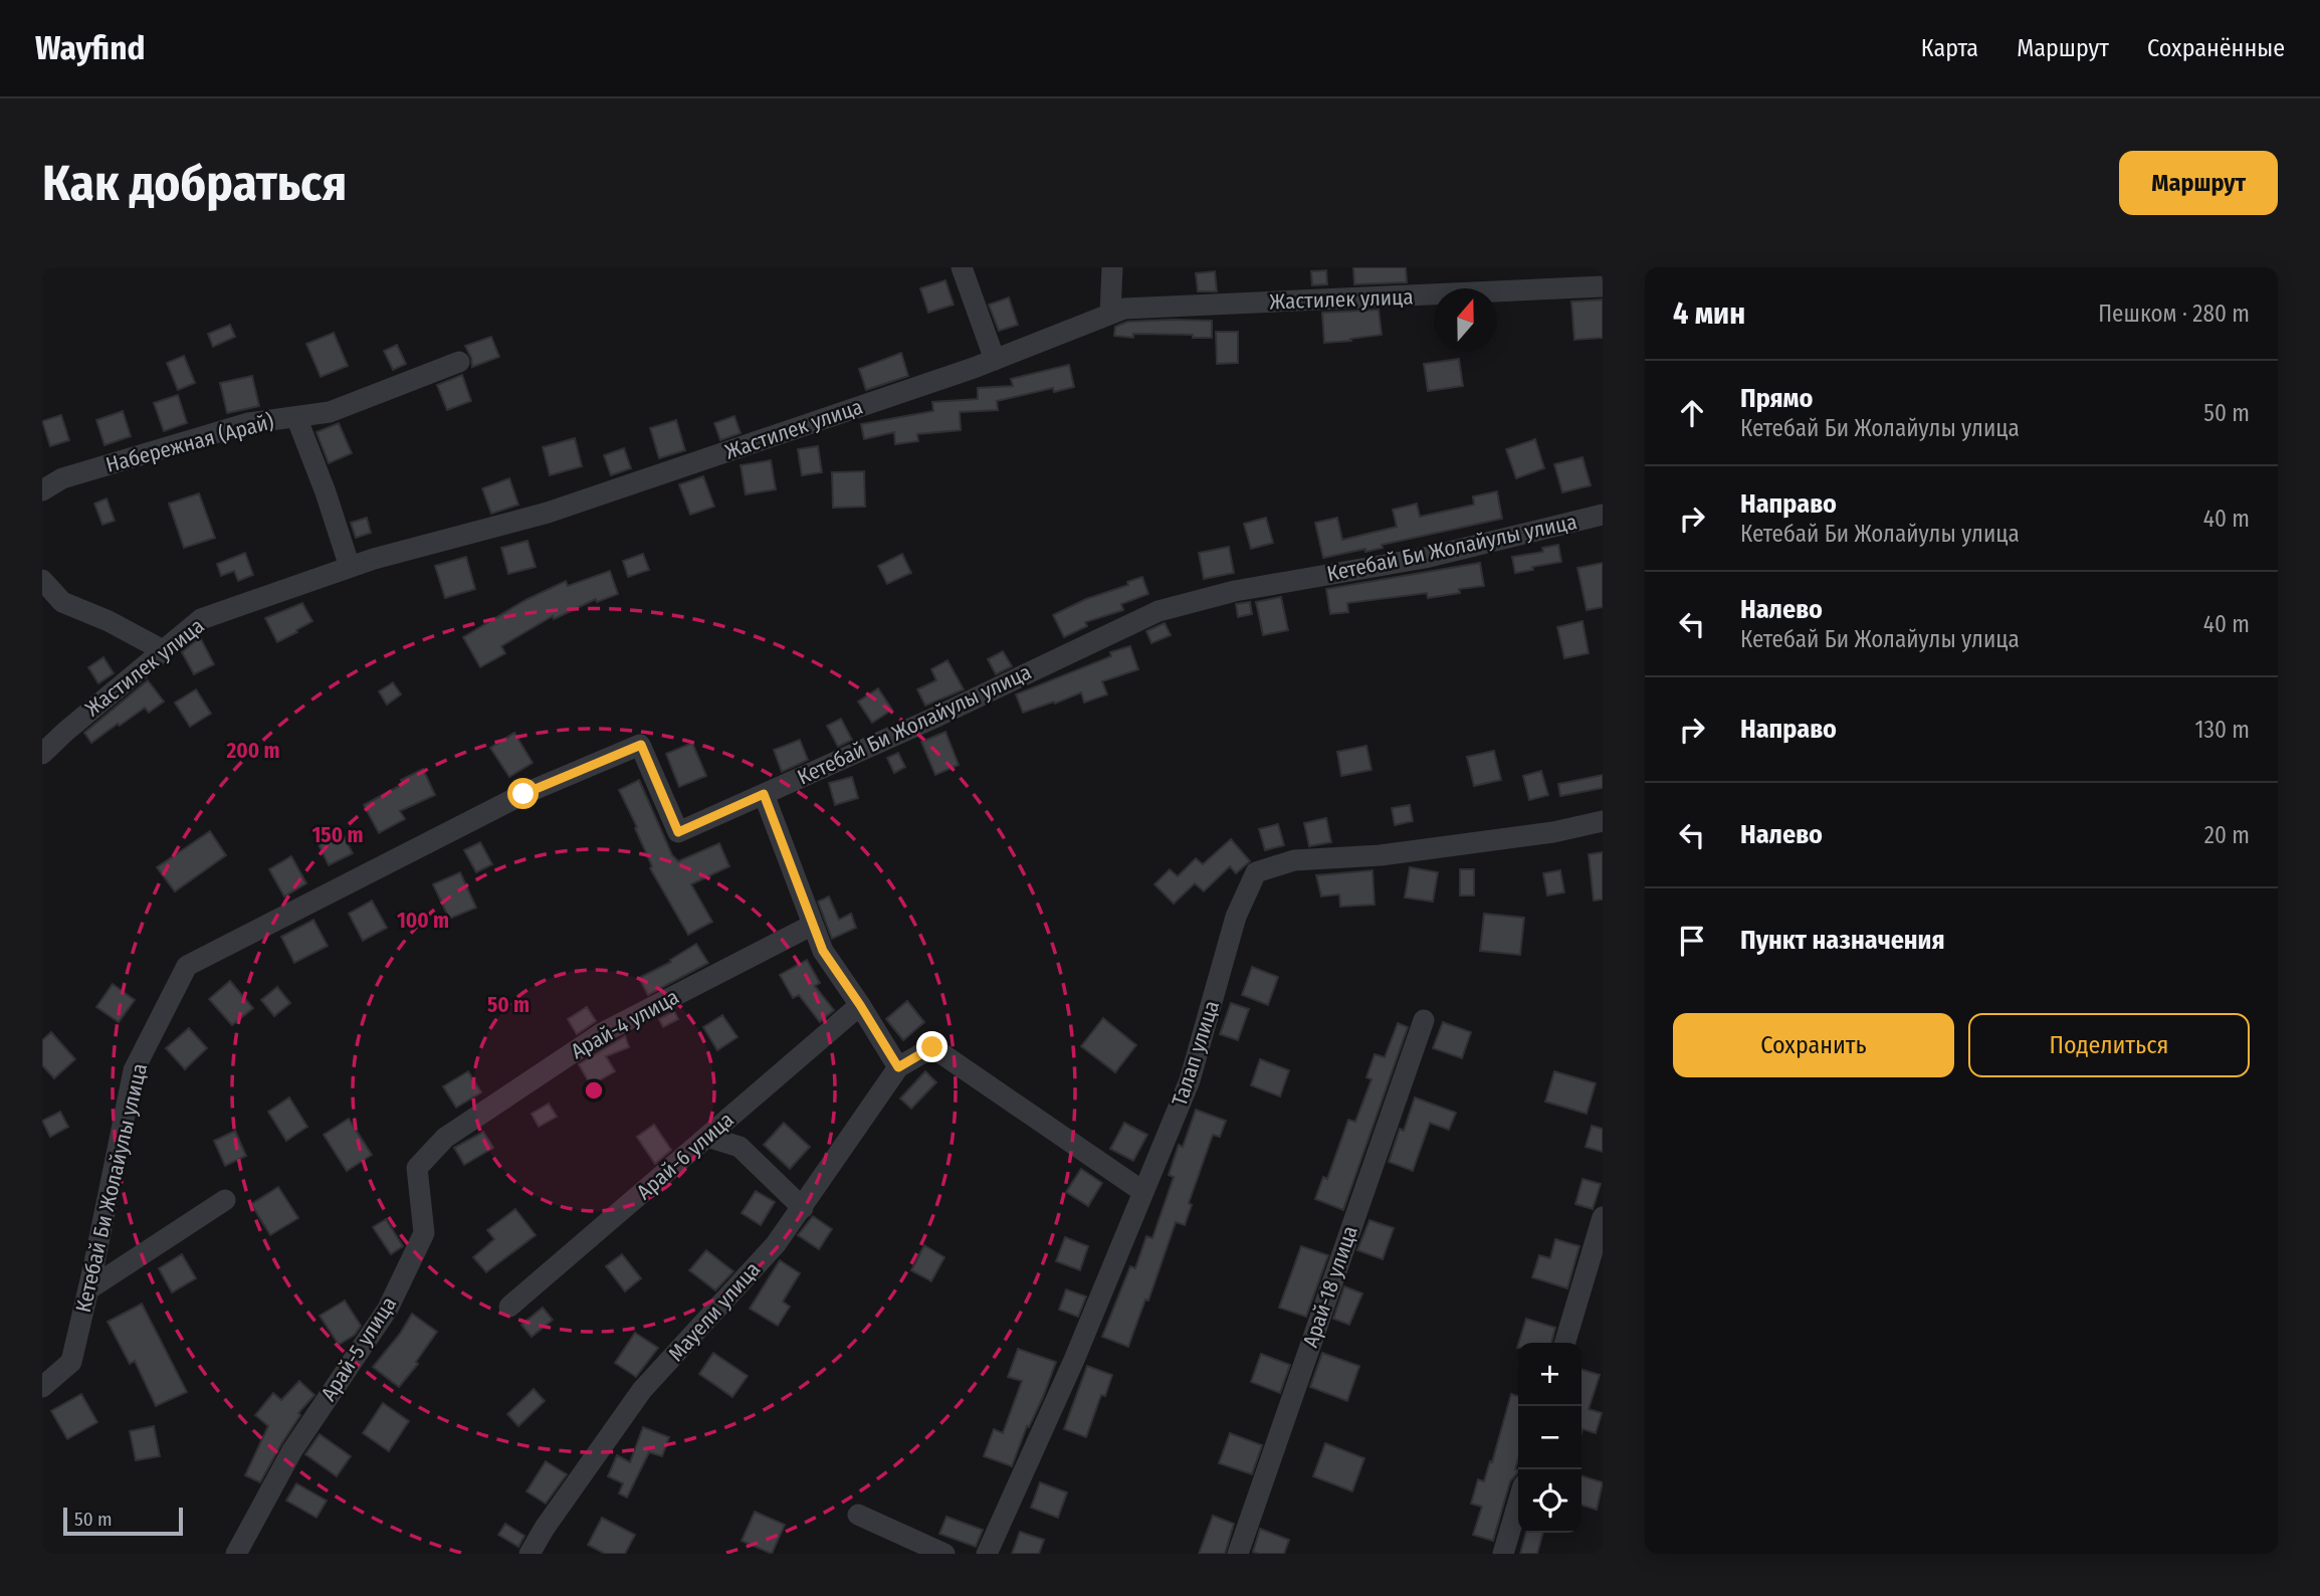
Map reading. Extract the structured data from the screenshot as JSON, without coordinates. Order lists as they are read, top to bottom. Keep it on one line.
{"streets":{"street":["Жастилек улица","Набережная (Арай)","Кетебай Би Жолайулы улица","Арай-4 улица","Талап улица","Арай-6 улица","Арай-18 улица","Мауели улица","Арай-5 улица"]},"crossings":[["Арай-4 улица","Арай-5 улица"]],"scale_bar":"50 m","north":"top","page":{"header":"Wayfind","nav":["Карта","Маршрут","Сохранённые"],"buttons":["Маршрут",["Сохранить","Поделиться"]],"title":"Как добраться","heading":["4 мин","Пешком · 280 m"],"list":[["Прямо","Кетебай Би Жолайулы улица","50 m"],["Направо","Кетебай Би Жолайулы улица","40 m"],["Налево","Кетебай Би Жолайулы улица","40 m"],["Направо","130 m"],["Налево","20 m"],"Пункт назначения"],"map_buttons":["+","−"],"scale":"50 m"},"rings":["200 m","150 m","100 m","50 m"]}
